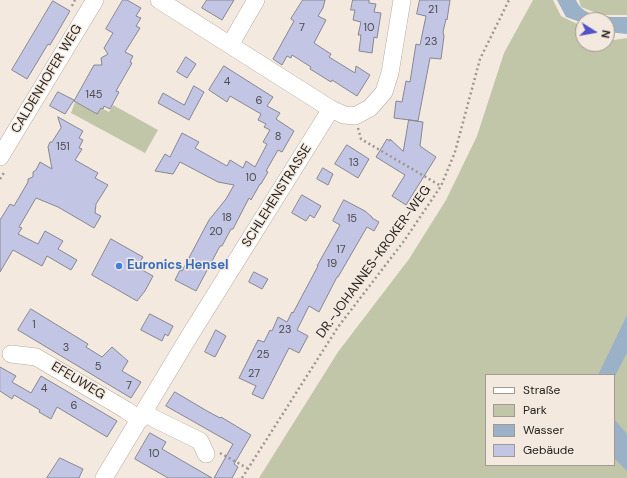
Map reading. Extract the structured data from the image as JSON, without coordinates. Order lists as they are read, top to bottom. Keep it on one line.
{"streets":{"street":["CALDENHOFER WEG","SCHLEHENSTRASSE","EFEUWEG"],"path":["DR.-JOHANNES-KROKER-WEG"]},"crossings":[["SCHLEHENSTRASSE","EFEUWEG"]],"places":["Euronics Hensel"],"house_numbers":["21","7","10","23","4","145","6","8","151","13","10","18","15","20","17","19","1","23","3","25","5","27","7","4","6","10"],"legend":["Straße","Park","Wasser","Gebäude"],"north":"right"}
